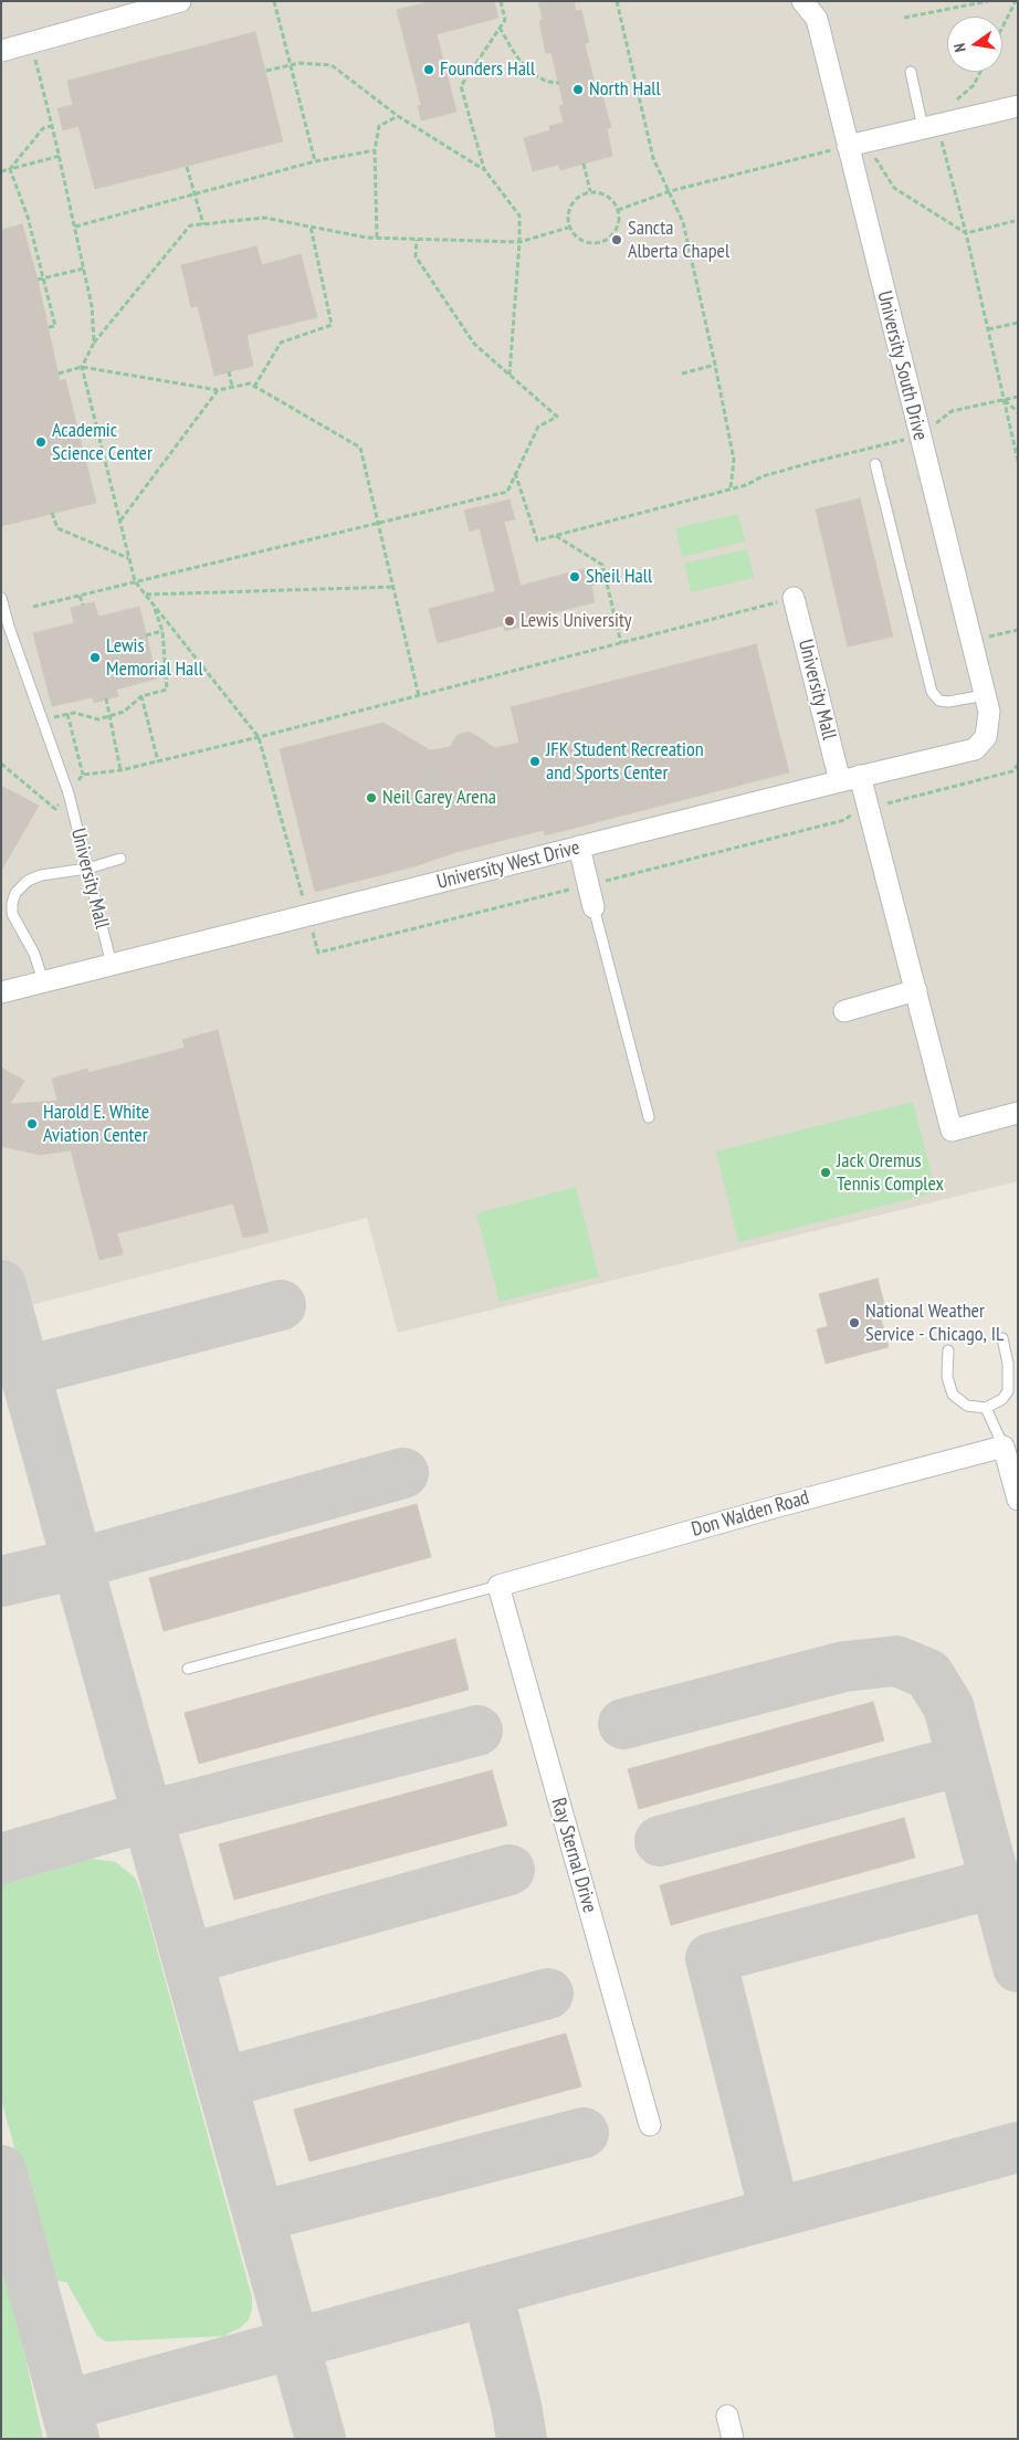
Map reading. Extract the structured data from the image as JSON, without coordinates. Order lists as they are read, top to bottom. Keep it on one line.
{"streets":{"street":["University South Drive","University Mall","University West Drive","Don Walden Road","Ray Sternal Drive"]},"crossings":[["University South Drive","University West Drive"],["University Mall","University West Drive"],["Don Walden Road","Ray Sternal Drive"]],"places":["Founders Hall","North Hall","Sancta Alberta Chapel","Academic Science Center","Sheil Hall","Lewis University","Lewis Memorial Hall","JFK Student Recreation and Sports Center","Neil Carey Arena","Harold E. White Aviation Center","Jack Oremus Tennis Complex","National Weather Service - Chicago, IL"],"north":"left"}
